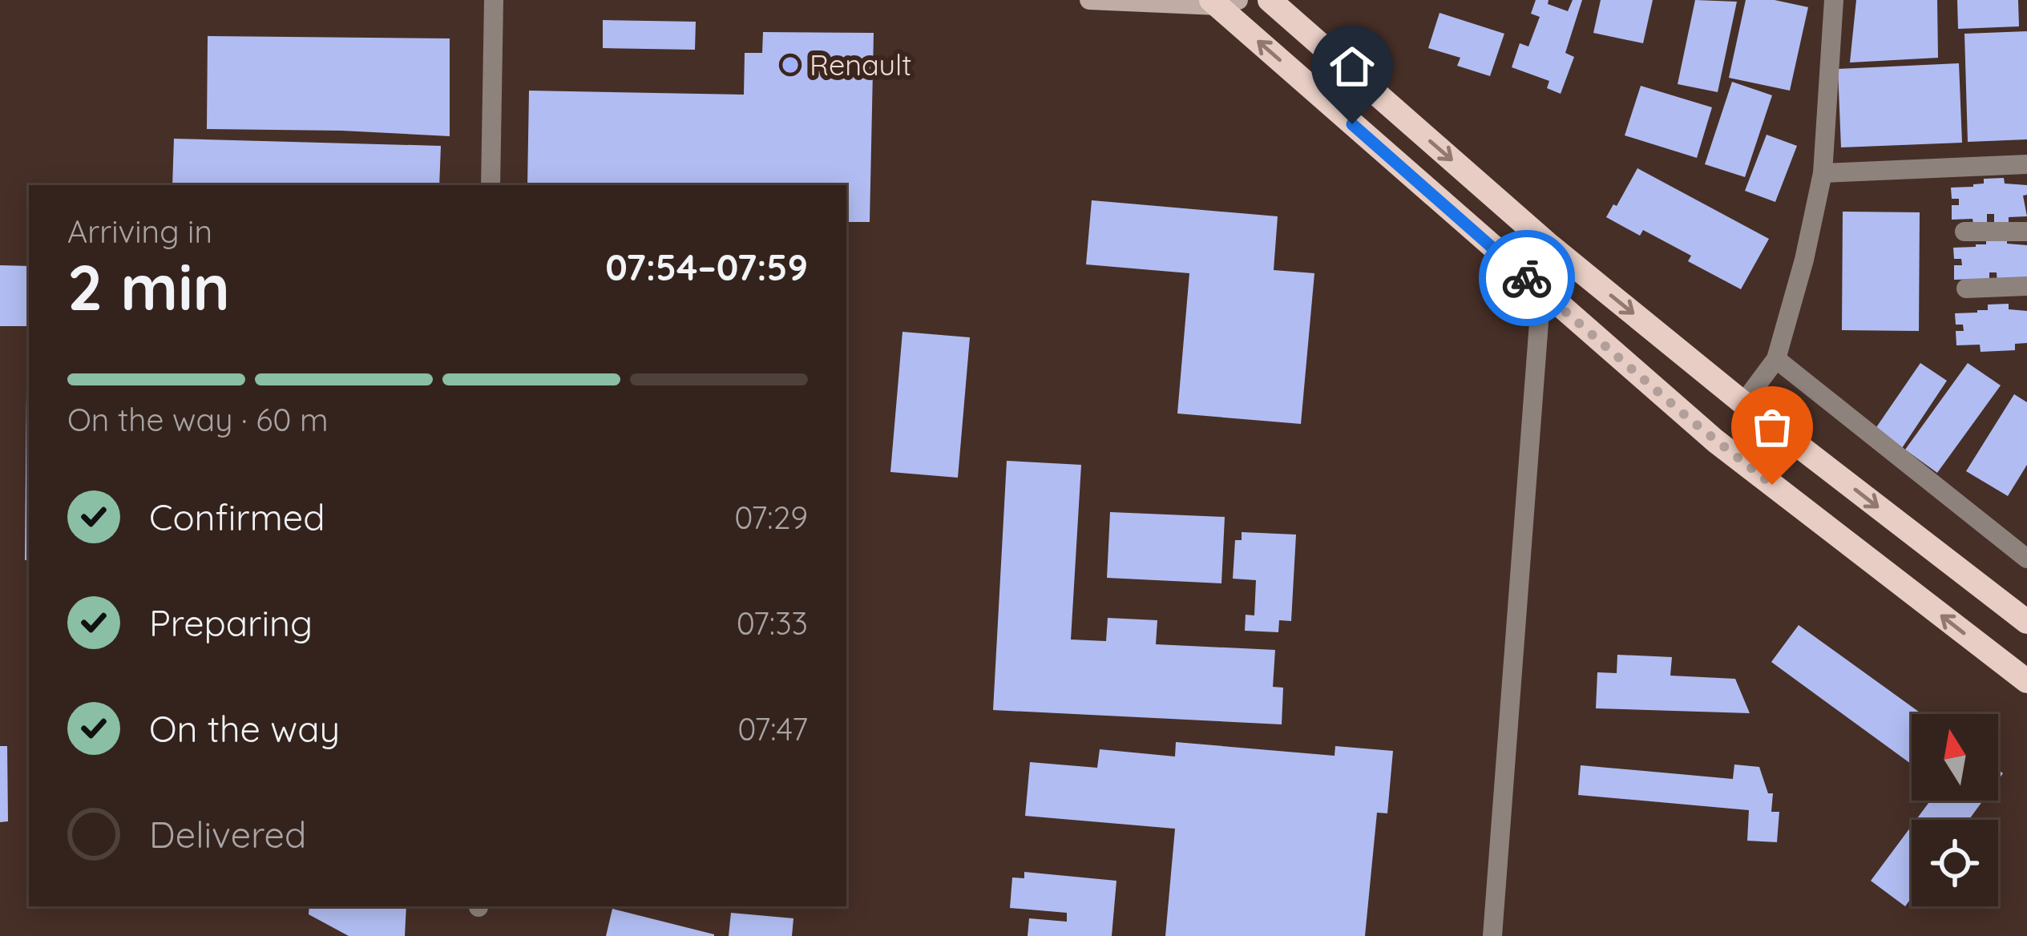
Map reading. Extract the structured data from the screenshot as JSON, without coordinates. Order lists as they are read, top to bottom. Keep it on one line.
{"places":["Renault"],"north":"top","page":{"heading":["2 min","Arriving in","07:54–07:59"],"bar":"On the way · 60 m","list":[["Confirmed","07:29"],["Preparing","07:33"],["On the way","07:47"],"Delivered"]}}
